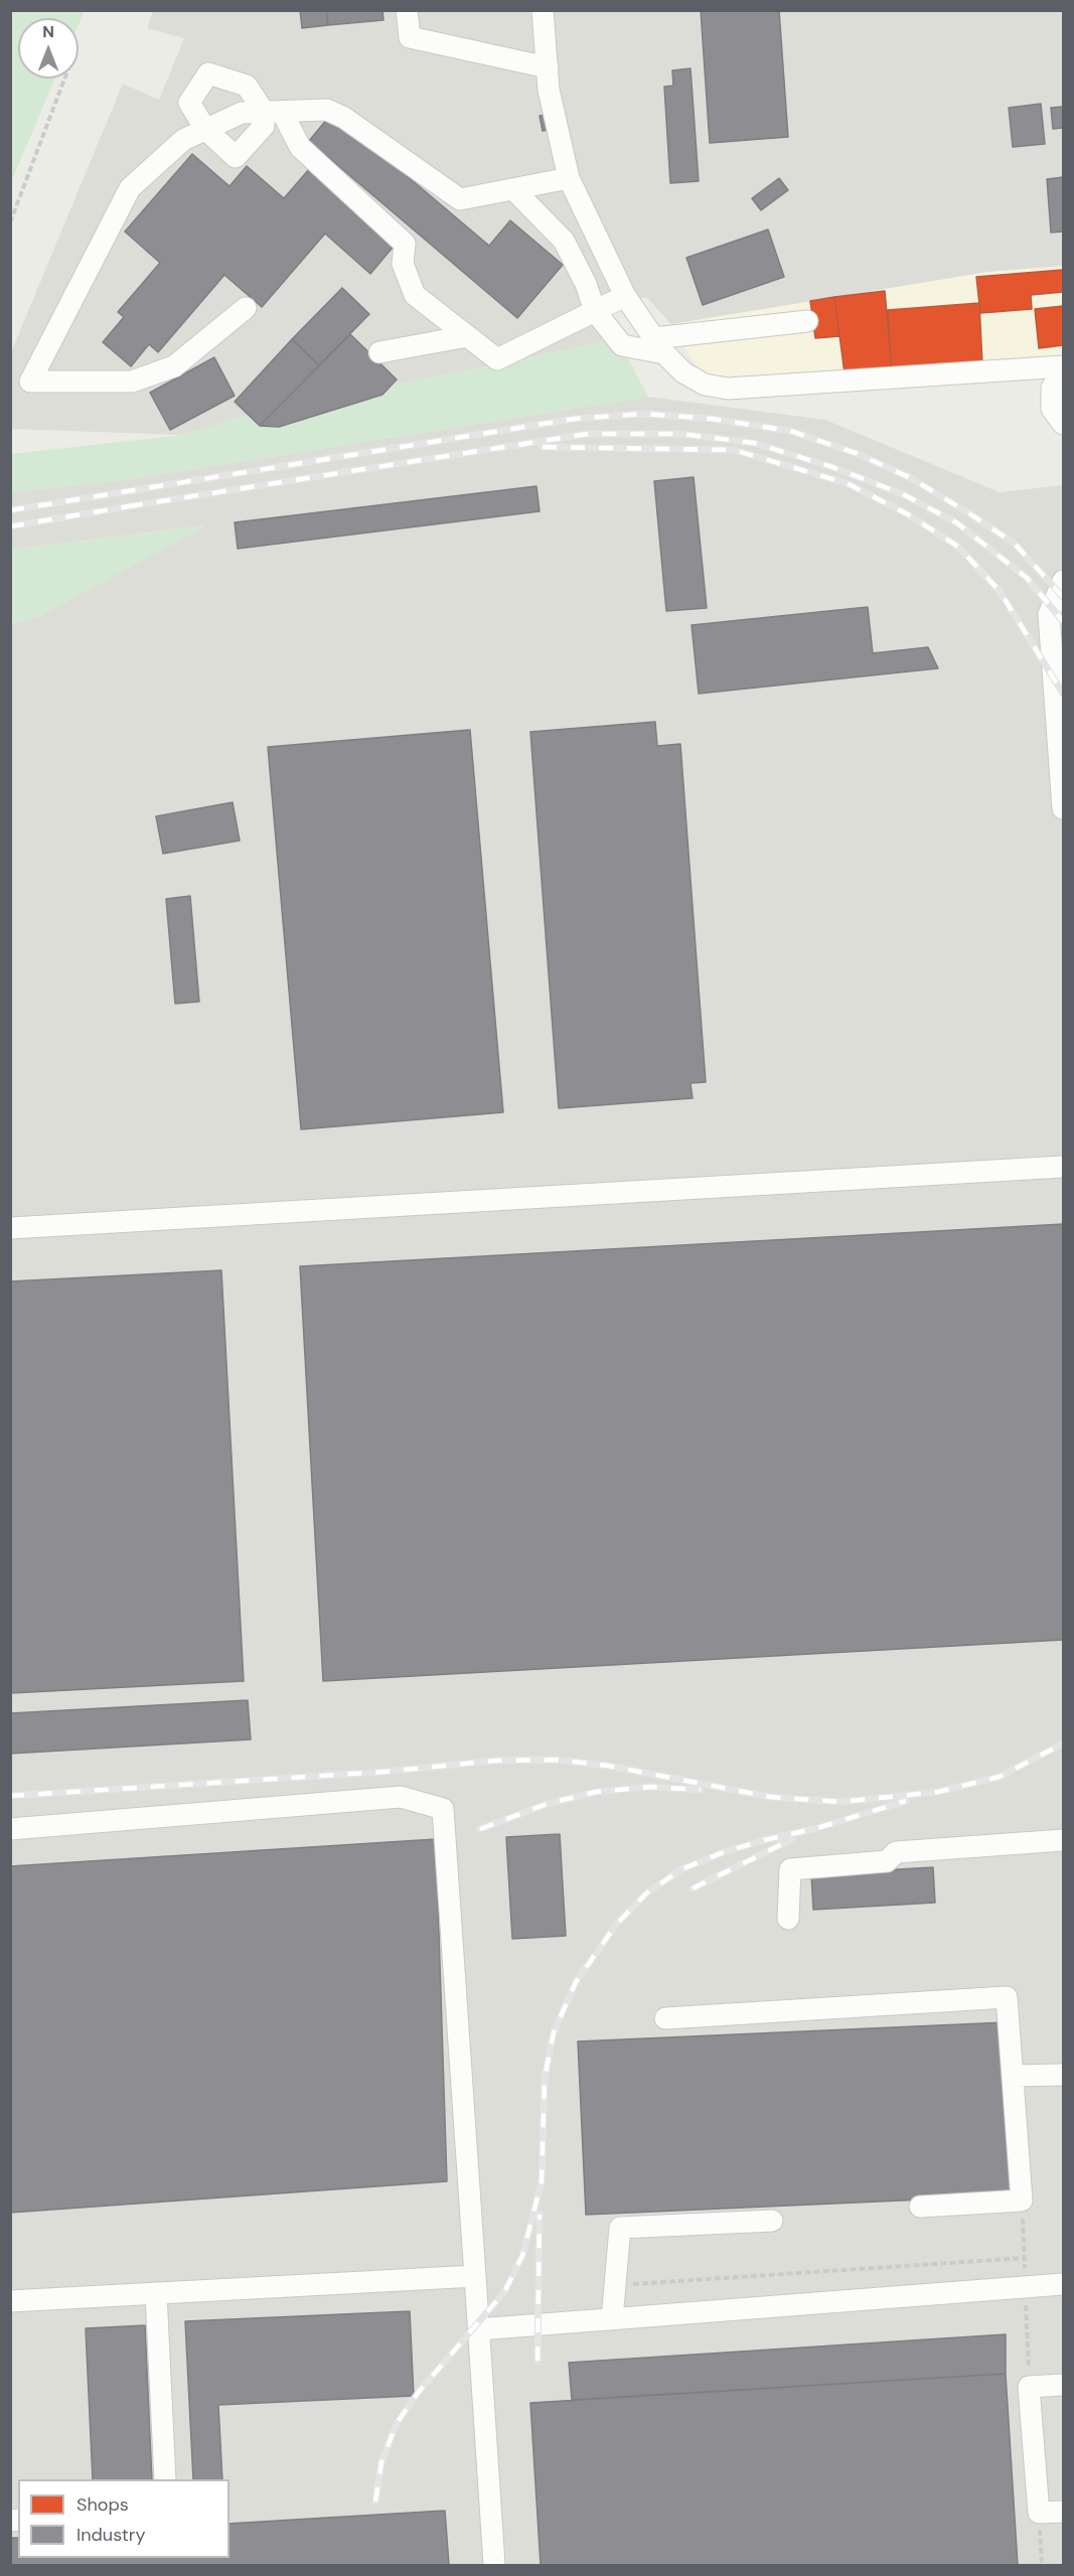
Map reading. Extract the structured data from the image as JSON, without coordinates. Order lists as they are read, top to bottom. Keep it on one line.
{"legend":["Shops","Industry"],"north":"top"}
